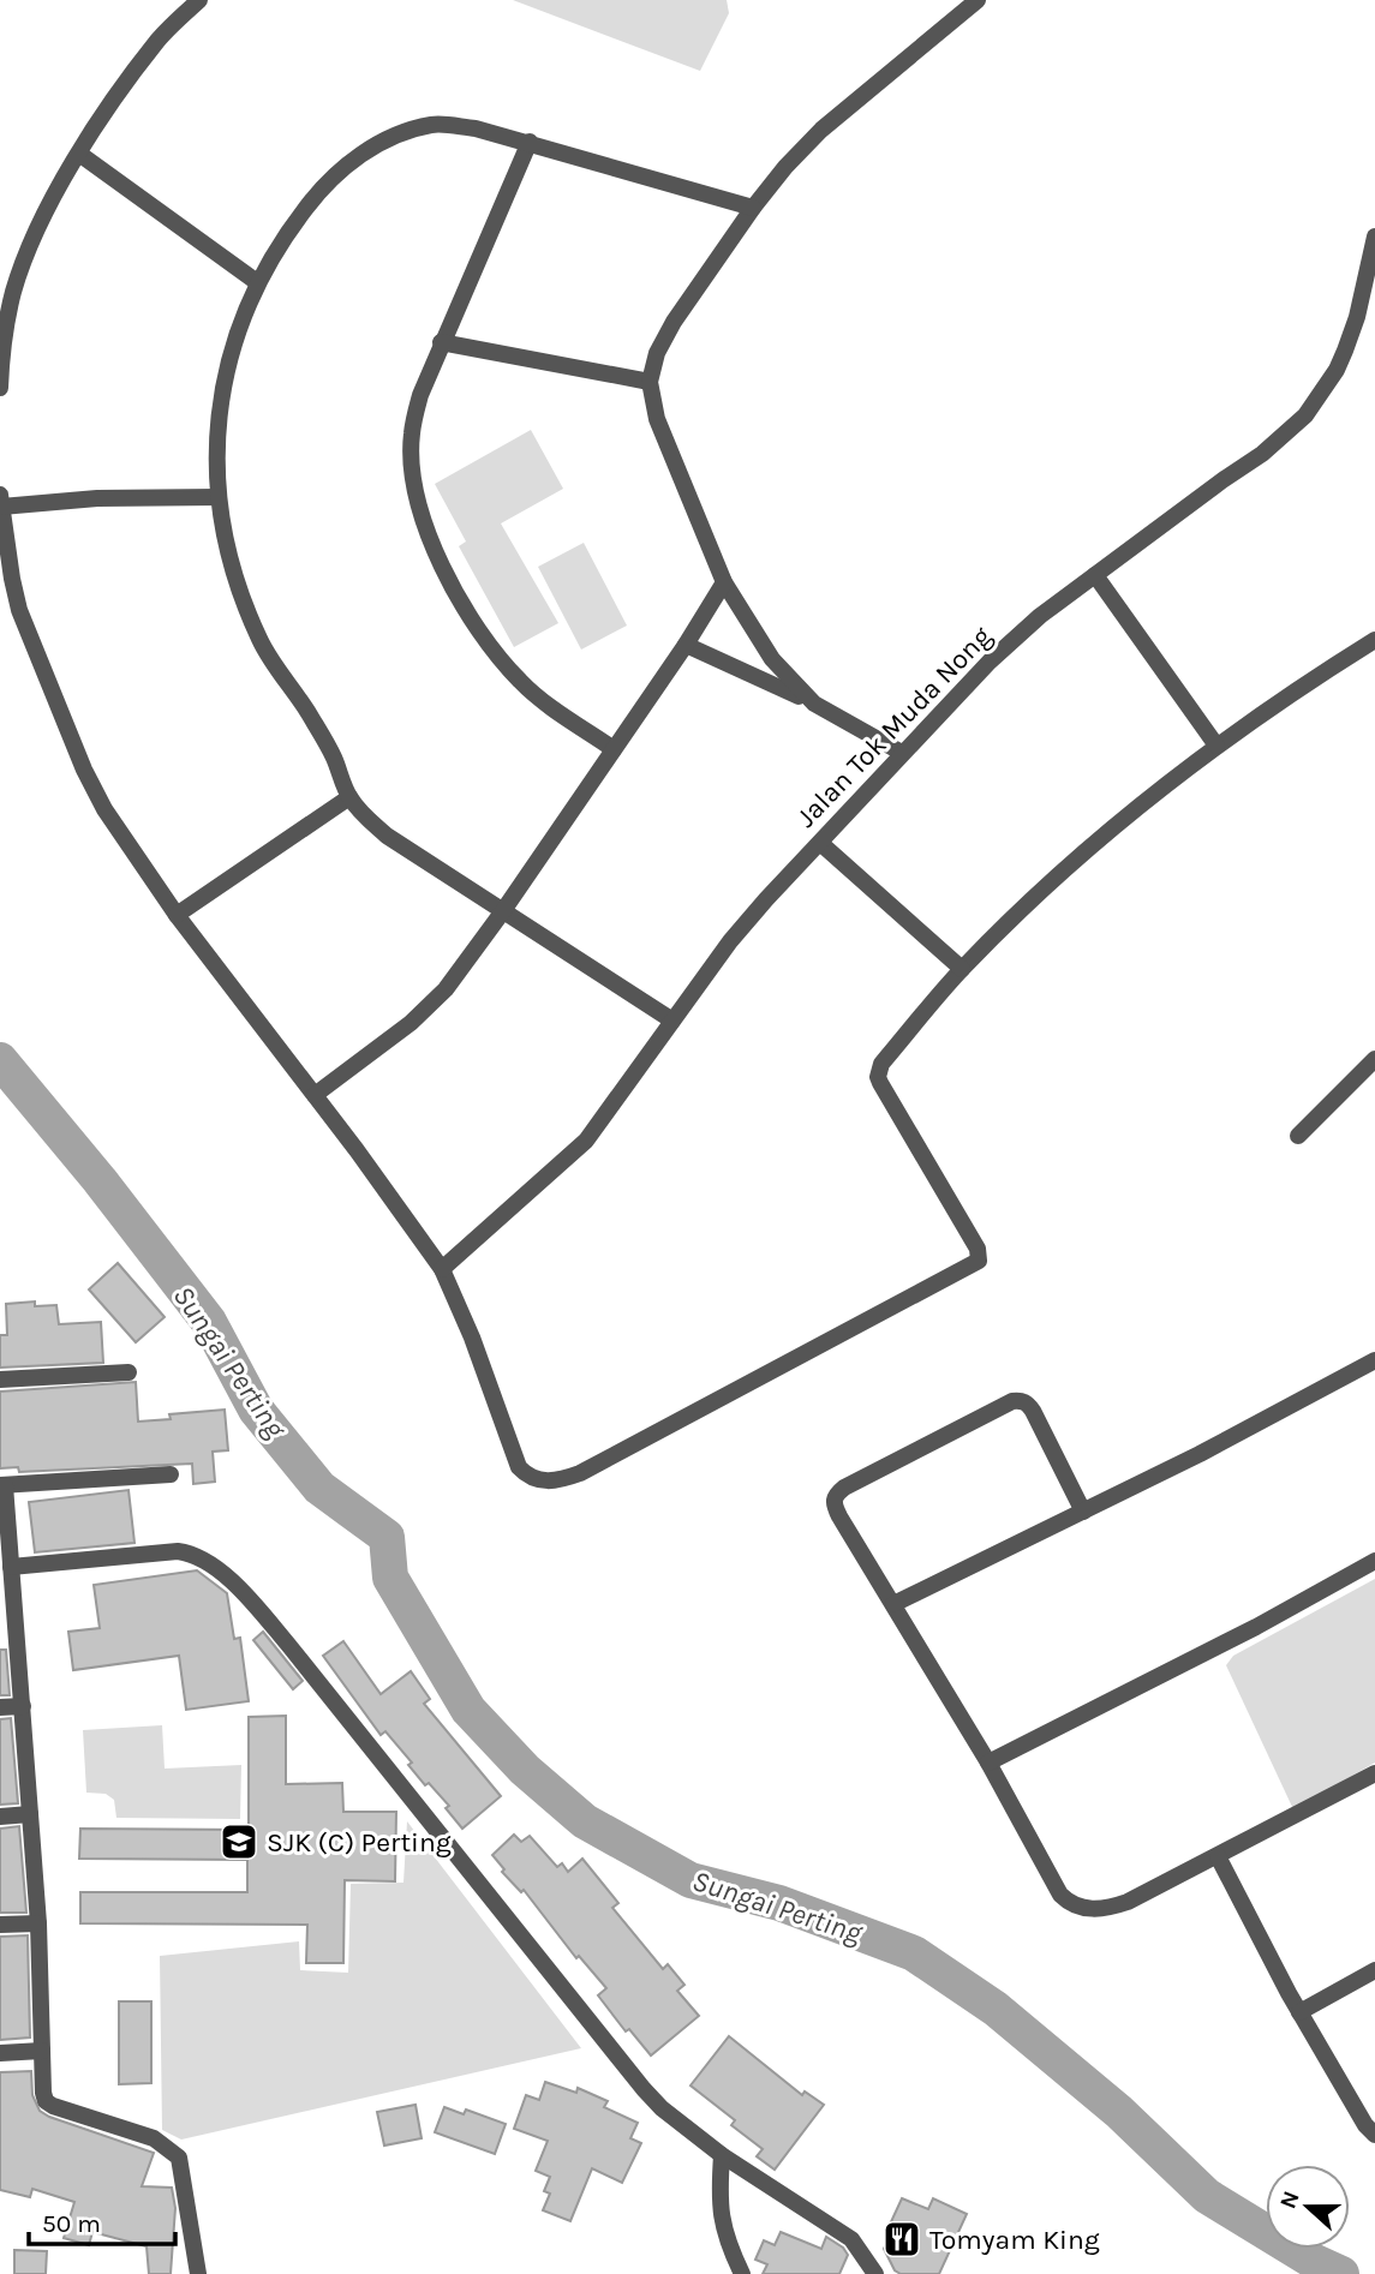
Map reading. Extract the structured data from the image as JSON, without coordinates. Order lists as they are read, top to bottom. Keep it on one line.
{"streets":{"street":["Jalan Tok Muda Nong"]},"water":["Sungai Perting"],"places":{"school or university":["SJK (C) Perting"],"restaurant":["Tomyam King"]},"scale_bar":"50 m","north":"left"}
